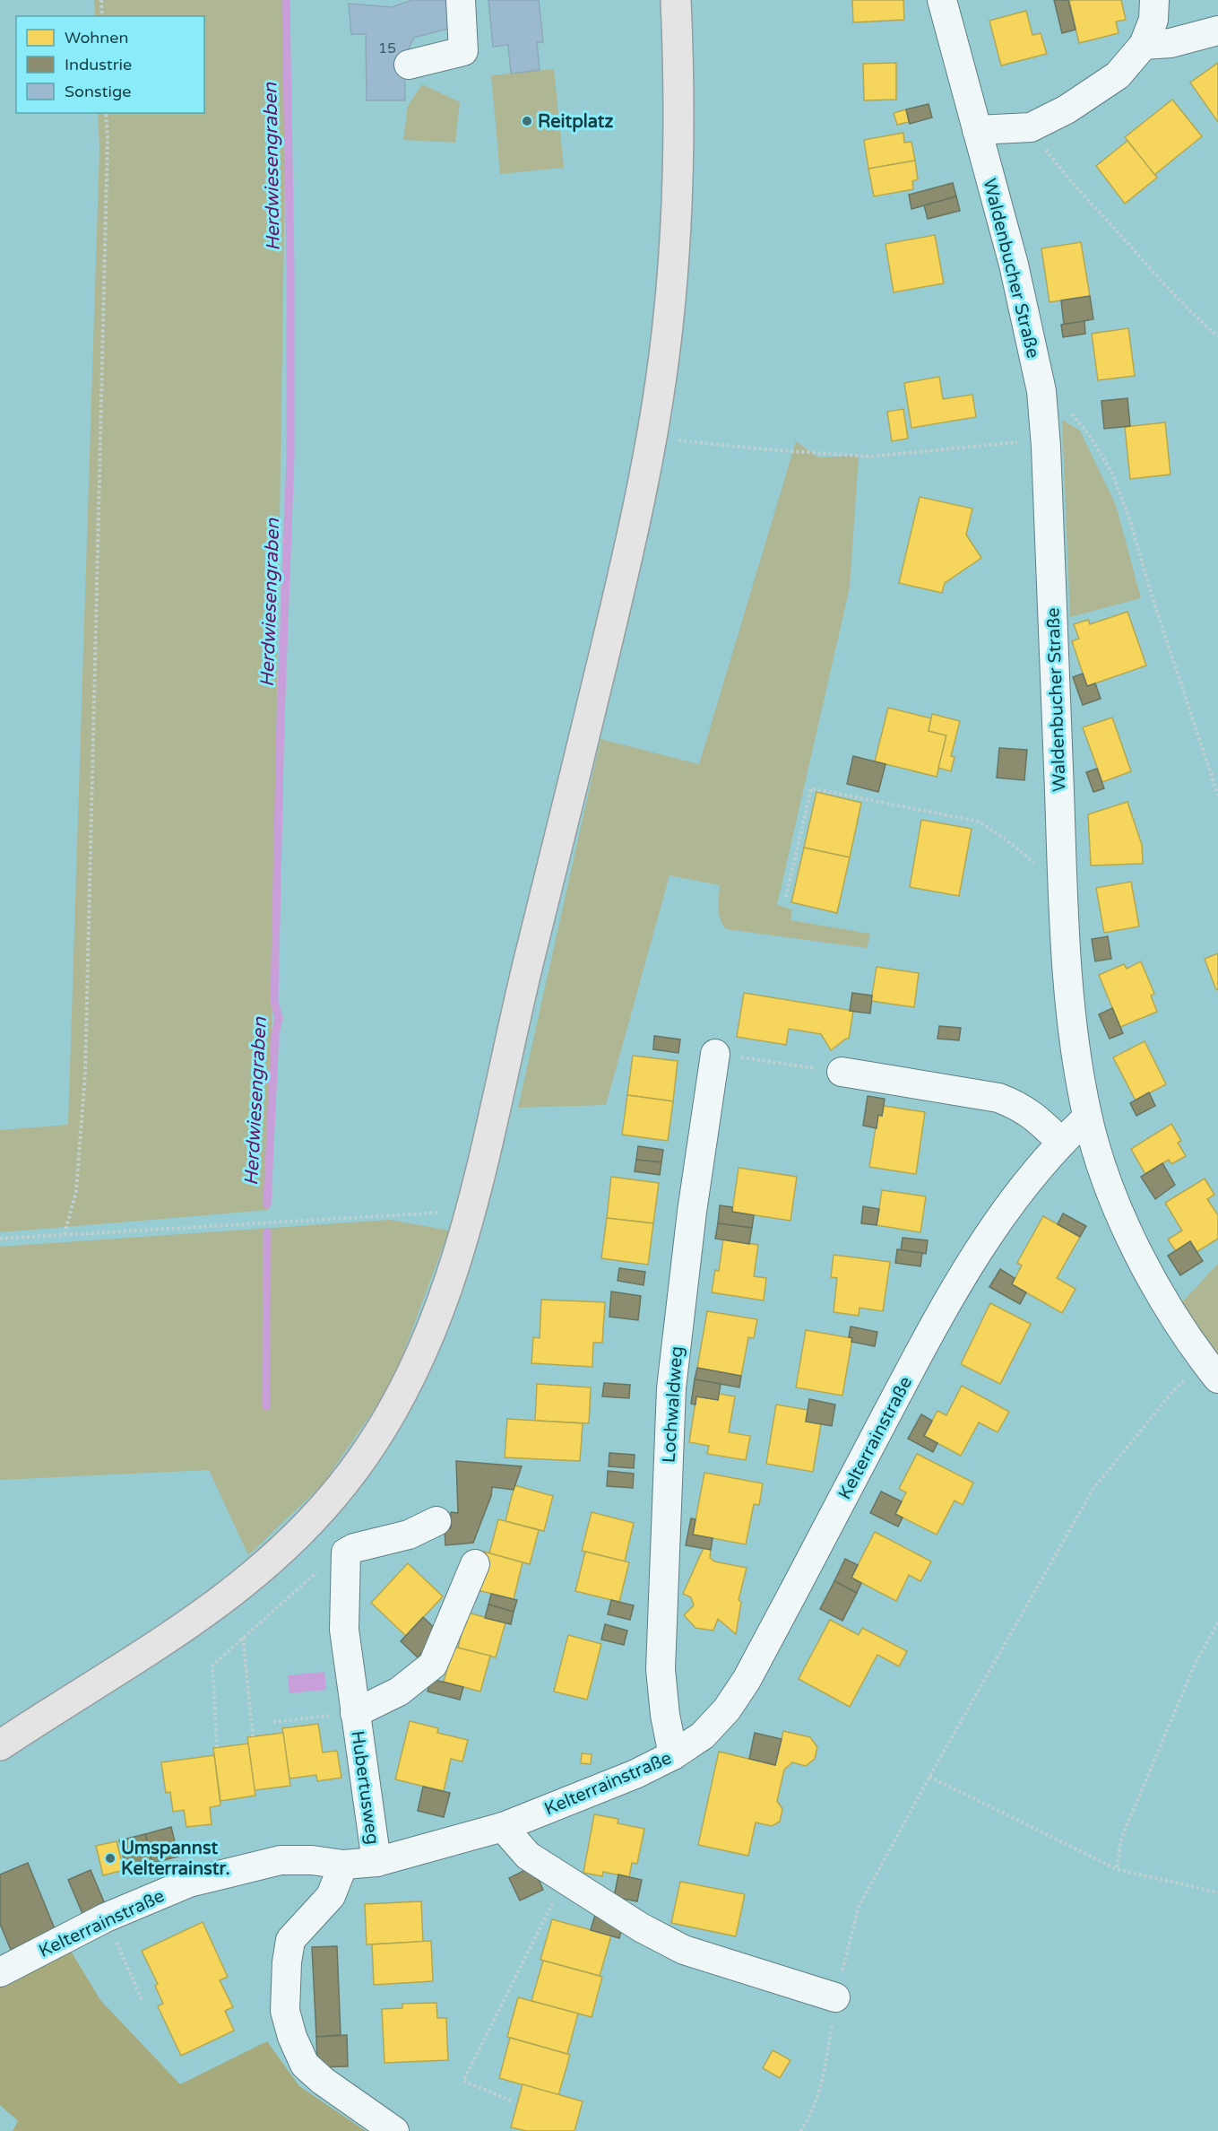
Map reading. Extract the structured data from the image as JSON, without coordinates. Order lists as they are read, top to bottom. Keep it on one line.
{"streets":{"street":["Waldenbucher Straße","Lochwaldweg","Kelterrainstraße","Hubertusweg"]},"crossings":[["Waldenbucher Straße","Kelterrainstraße"],["Lochwaldweg","Kelterrainstraße"],["Kelterrainstraße","Hubertusweg"]],"water":["Herdwiesengraben"],"places":["Reitplatz","Umspannst Kelterrainstr."],"house_numbers":["15"],"legend":["Wohnen","Industrie","Sonstige"]}
